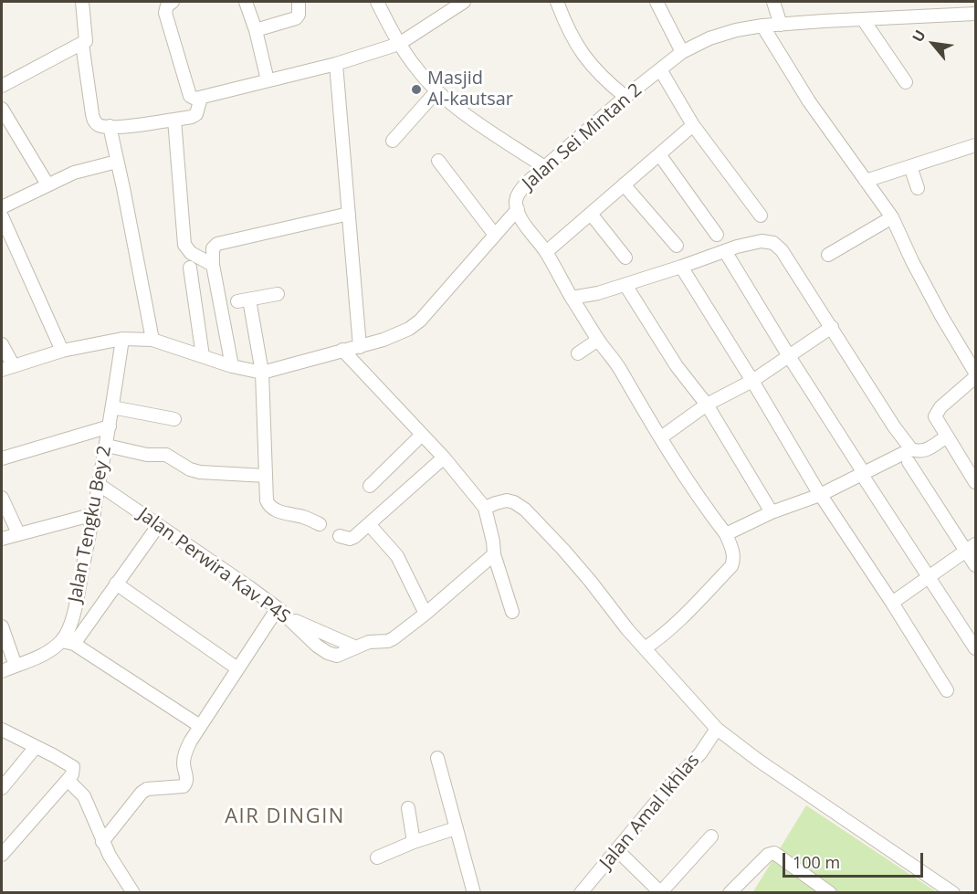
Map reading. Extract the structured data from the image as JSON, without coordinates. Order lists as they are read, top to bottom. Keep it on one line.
{"streets":{"street":["Jalan Sei Mintan 2","Jalan Tengku Bey 2","Jalan Perwira Kav P4S","Jalan Amal Ikhlas"]},"crossings":[["Jalan Sei Mintan 2","Jalan Tengku Bey 2"],["Jalan Tengku Bey 2","Jalan Perwira Kav P4S"]],"districts":["AIR DINGIN"],"places":["Masjid Al-kautsar"],"scale_bar":"100 m","north":"top left"}
